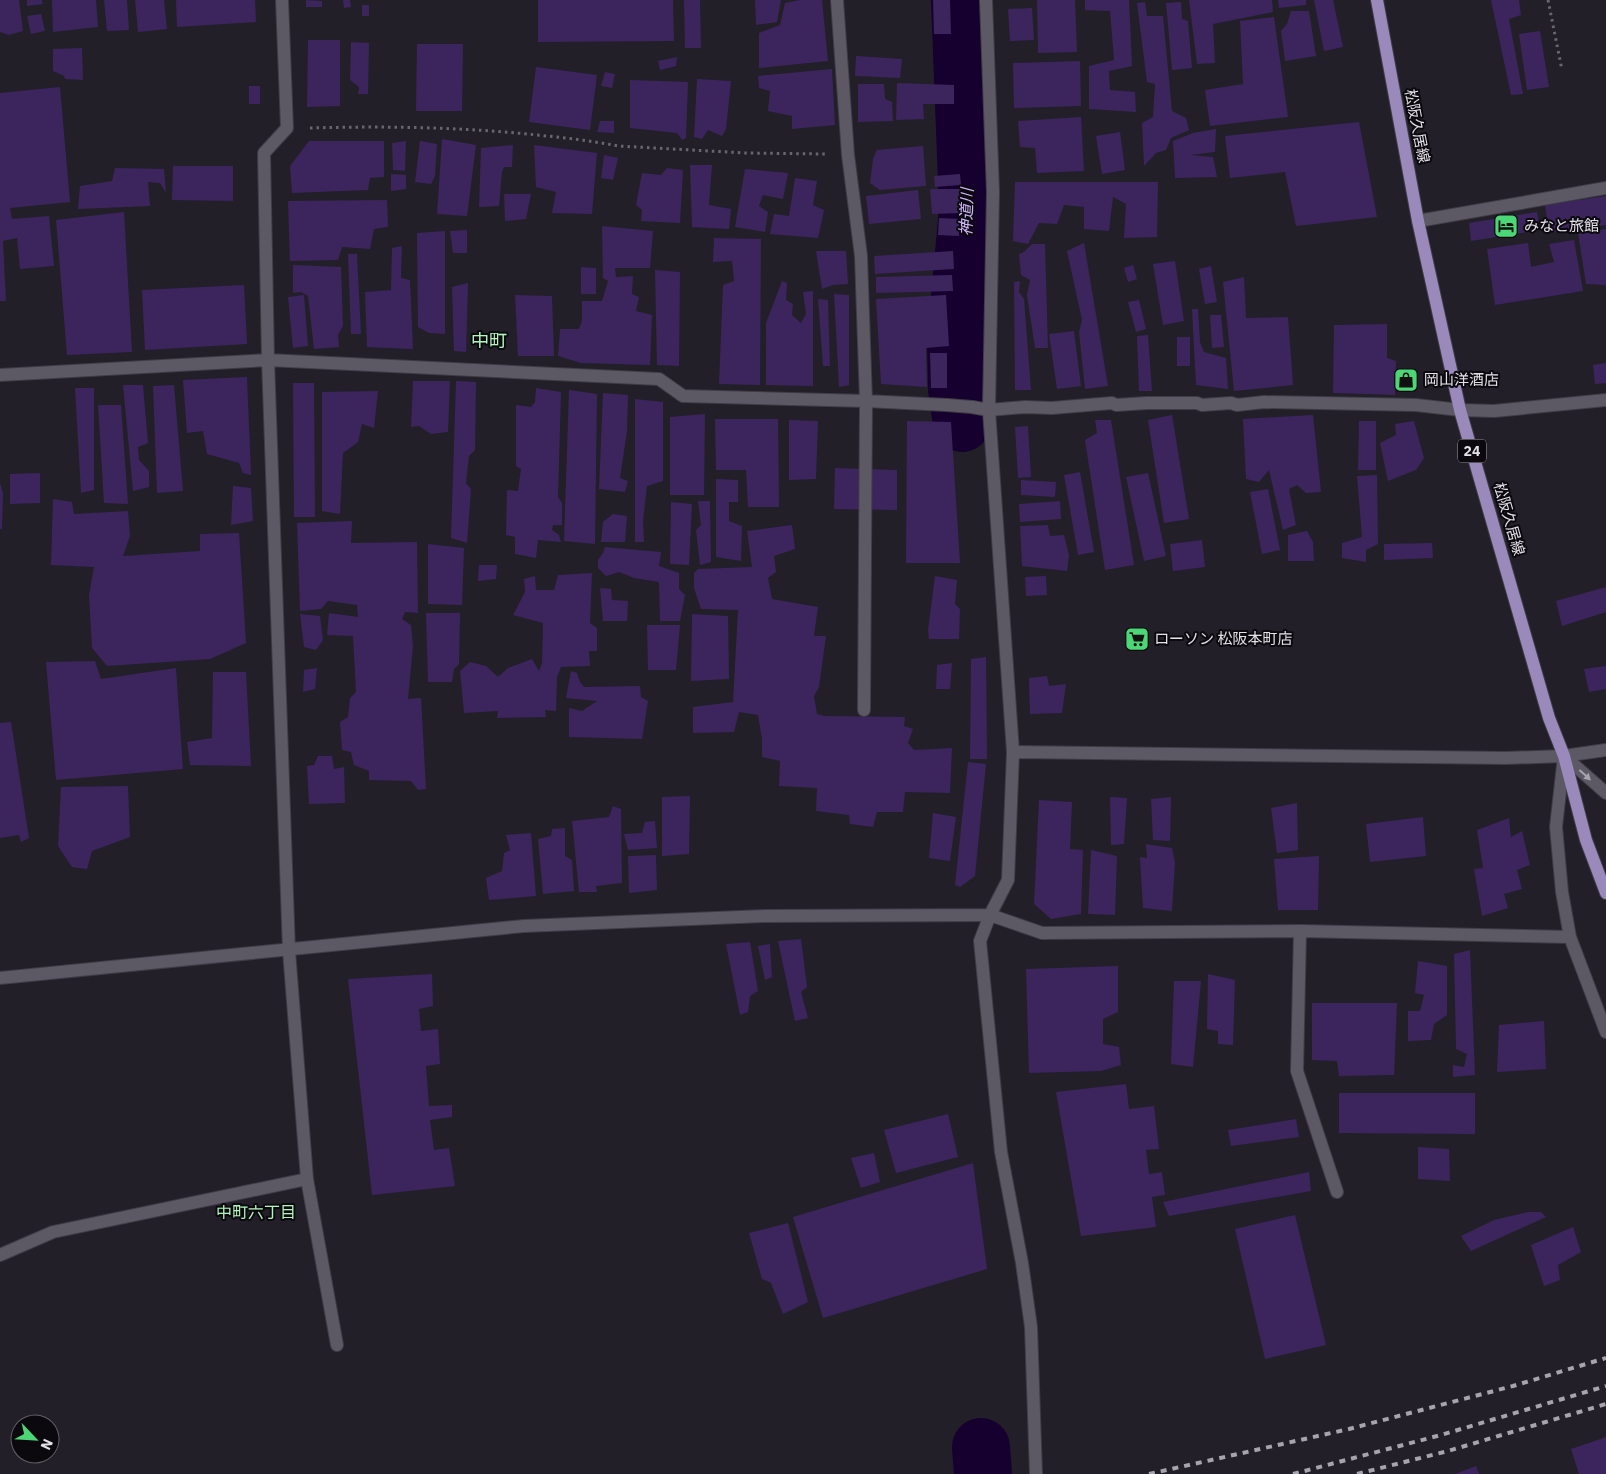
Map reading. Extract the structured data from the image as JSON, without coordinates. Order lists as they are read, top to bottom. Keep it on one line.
{"streets":{"main road":["松阪久居線","24"]},"districts":["中町","中町六丁目"],"water":["神道川"],"places":{"hotel":["みなと旅館"],"shop":["岡山洋酒店"],"supermarket":["ローソン 松阪本町店"]},"north":"bottom right"}
